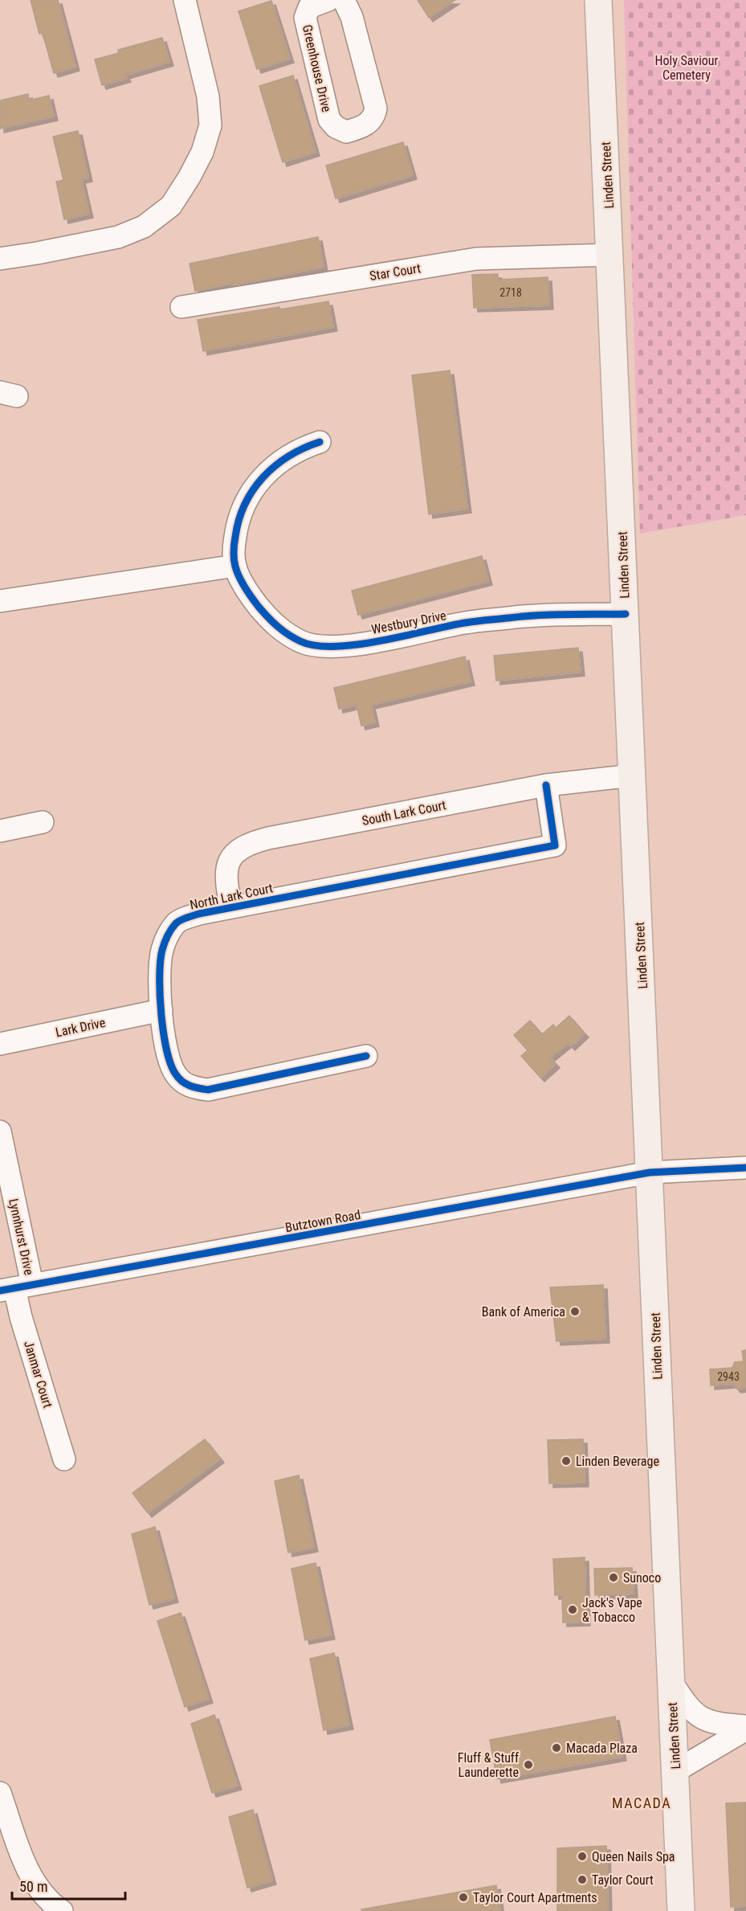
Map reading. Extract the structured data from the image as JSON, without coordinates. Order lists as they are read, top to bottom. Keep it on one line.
{"streets":{"main road":["Linden Street"],"street":["Greenhouse Drive","Star Court","Westbury Drive","South Lark Court","North Lark Court","Lark Drive","Butztown Road","Lynnhurst Drive","Janmar Court"]},"crossings":[["Linden Street","Star Court"],["Linden Street","Westbury Drive"],["Linden Street","South Lark Court"],["Linden Street","Butztown Road"],["South Lark Court","North Lark Court"],["North Lark Court","Lark Drive"],["Butztown Road","Lynnhurst Drive"],["Butztown Road","Janmar Court"],["Lynnhurst Drive","Janmar Court"]],"districts":["MACADA"],"parks":["Holy Saviour Cemetery"],"places":["Bank of America","Linden Beverage","Sunoco","Jack's Vape & Tobacco","Macada Plaza","Fluff & Stuff Launderette","Queen Nails Spa","Taylor Court","Taylor Court Apartments"],"house_numbers":["2718","2943"],"scale_bar":"50 m"}
